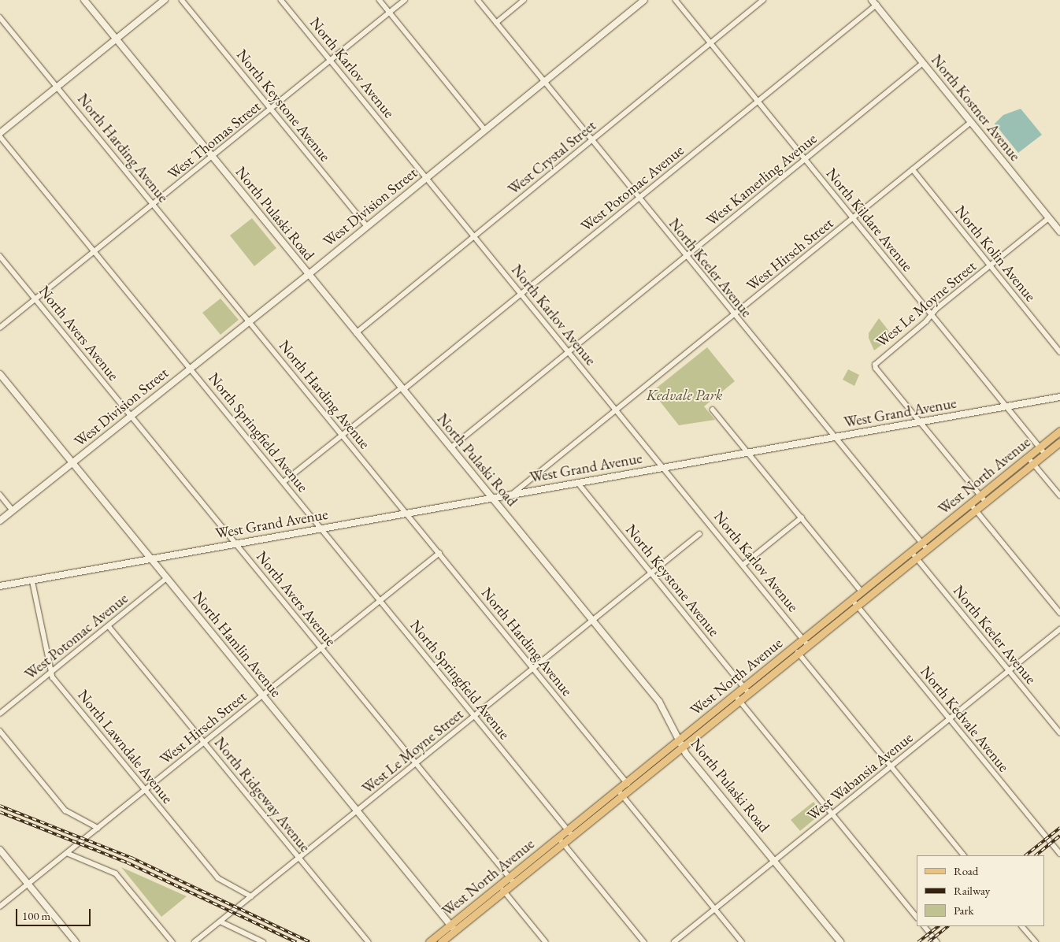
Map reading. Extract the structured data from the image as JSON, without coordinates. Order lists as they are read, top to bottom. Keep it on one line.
{"streets":{"main road":["North Kostner Avenue","West Division Street","North Pulaski Road","West Grand Avenue","West North Avenue","North Hamlin Avenue"],"street":["North Karlov Avenue","North Keystone Avenue","West Thomas Street","North Harding Avenue","West Crystal Street","West Kamerling Avenue","West Potomac Avenue","North Kildare Avenue","North Kolin Avenue","West Hirsch Street","North Keeler Avenue","West Le Moyne Street","North Avers Avenue","North Springfield Avenue","North Kedvale Avenue","North Lawndale Avenue","West Wabansia Avenue","North Ridgeway Avenue"]},"crossings":[["North Karlov Avenue","West Thomas Street"],["North Karlov Avenue","West Crystal Street"],["North Karlov Avenue","West Kamerling Avenue"],["North Karlov Avenue","West Potomac Avenue"],["North Karlov Avenue","West Division Street"],["North Karlov Avenue","West Hirsch Street"],["North Karlov Avenue","West Grand Avenue"],["North Karlov Avenue","West North Avenue"],["North Keystone Avenue","West Thomas Street"],["North Keystone Avenue","West Division Street"],["North Keystone Avenue","West Le Moyne Street"],["North Keystone Avenue","West Grand Avenue"],["North Keystone Avenue","West North Avenue"],["North Kostner Avenue","West Kamerling Avenue"],["North Kostner Avenue","West Potomac Avenue"],["North Kostner Avenue","West Hirsch Street"],["North Kostner Avenue","West Le Moyne Street"],["West Thomas Street","North Harding Avenue"],["West Thomas Street","North Pulaski Road"],["West Thomas Street","North Avers Avenue"],["West Thomas Street","North Springfield Avenue"],["North Harding Avenue","West Potomac Avenue"],["North Harding Avenue","West Division Street"],["North Harding Avenue","West Hirsch Street"],["North Harding Avenue","West Le Moyne Street"],["North Harding Avenue","West Grand Avenue"],["North Harding Avenue","West North Avenue"],["West Crystal Street","North Pulaski Road"],["West Crystal Street","North Kildare Avenue"],["West Crystal Street","North Keeler Avenue"],["West Kamerling Avenue","North Pulaski Road"],["West Kamerling Avenue","North Kildare Avenue"],["West Kamerling Avenue","North Keeler Avenue"],["West Potomac Avenue","North Pulaski Road"],["West Potomac Avenue","North Kildare Avenue"],["West Potomac Avenue","North Keeler Avenue"],["West Potomac Avenue","North Springfield Avenue"],["West Potomac Avenue","North Hamlin Avenue"],["West Potomac Avenue","North Lawndale Avenue"],["West Potomac Avenue","North Ridgeway Avenue"],["West Division Street","North Pulaski Road"],["West Division Street","North Keeler Avenue"],["West Division Street","North Avers Avenue"],["West Division Street","North Springfield Avenue"],["West Division Street","North Hamlin Avenue"],["North Pulaski Road","West Le Moyne Street"],["North Pulaski Road","West Grand Avenue"],["North Pulaski Road","West North Avenue"],["North Pulaski Road","West Wabansia Avenue"],["North Kildare Avenue","West Hirsch Street"],["North Kildare Avenue","West Le Moyne Street"],["North Kildare Avenue","West Grand Avenue"],["North Kildare Avenue","West North Avenue"],["North Kolin Avenue","West Hirsch Street"],["North Kolin Avenue","West Le Moyne Street"],["West Hirsch Street","North Keeler Avenue"],["West Hirsch Street","North Avers Avenue"],["West Hirsch Street","West Grand Avenue"],["West Hirsch Street","North Springfield Avenue"],["West Hirsch Street","North Hamlin Avenue"],["West Hirsch Street","North Lawndale Avenue"],["West Hirsch Street","North Ridgeway Avenue"],["North Keeler Avenue","West Grand Avenue"],["North Keeler Avenue","West North Avenue"],["North Keeler Avenue","West Wabansia Avenue"],["West Le Moyne Street","North Avers Avenue"],["West Le Moyne Street","West Grand Avenue"],["West Le Moyne Street","North Springfield Avenue"],["West Le Moyne Street","North Hamlin Avenue"],["West Le Moyne Street","North Lawndale Avenue"],["West Le Moyne Street","North Ridgeway Avenue"],["North Avers Avenue","West Grand Avenue"],["North Avers Avenue","West North Avenue"],["West Grand Avenue","North Springfield Avenue"],["West Grand Avenue","North Hamlin Avenue"],["West Grand Avenue","North Lawndale Avenue"],["North Springfield Avenue","West North Avenue"],["West North Avenue","North Hamlin Avenue"],["West North Avenue","North Kedvale Avenue"],["North Kedvale Avenue","West Wabansia Avenue"]],"parks":["Kedvale Park"],"legend":["Road","Railway","Park"],"scale_bar":"100 m"}
